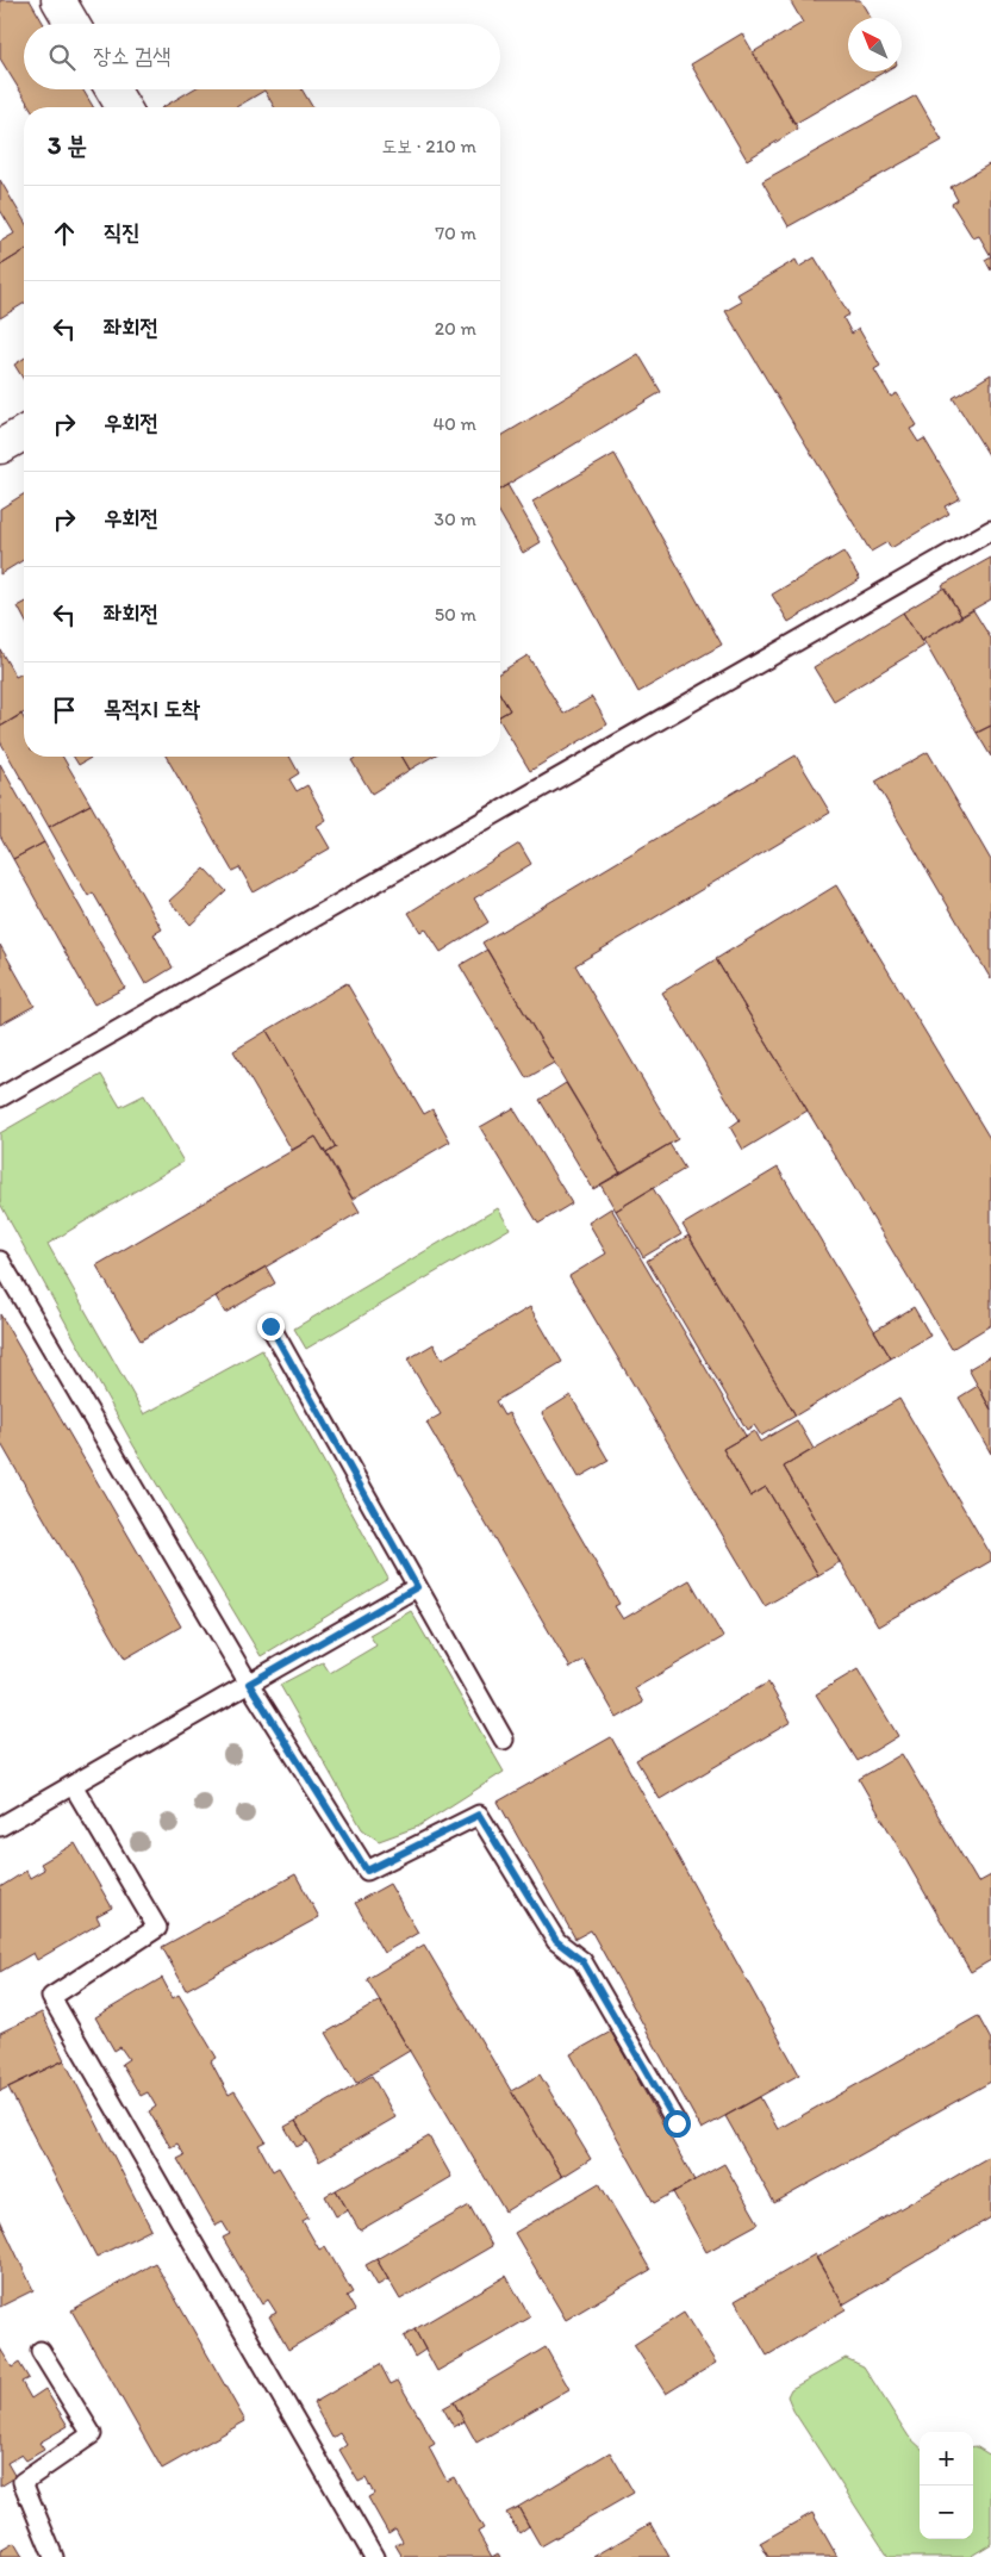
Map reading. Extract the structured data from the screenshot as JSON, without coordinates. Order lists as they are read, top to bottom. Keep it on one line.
{"north":"top left","page":{"search":"장소 검색","heading":["3 분","도보 · 210 m"],"list":[["직진","70 m"],["좌회전","20 m"],["우회전","40 m"],["우회전","30 m"],["좌회전","50 m"],"목적지 도착"],"map_buttons":["+","−"]}}
